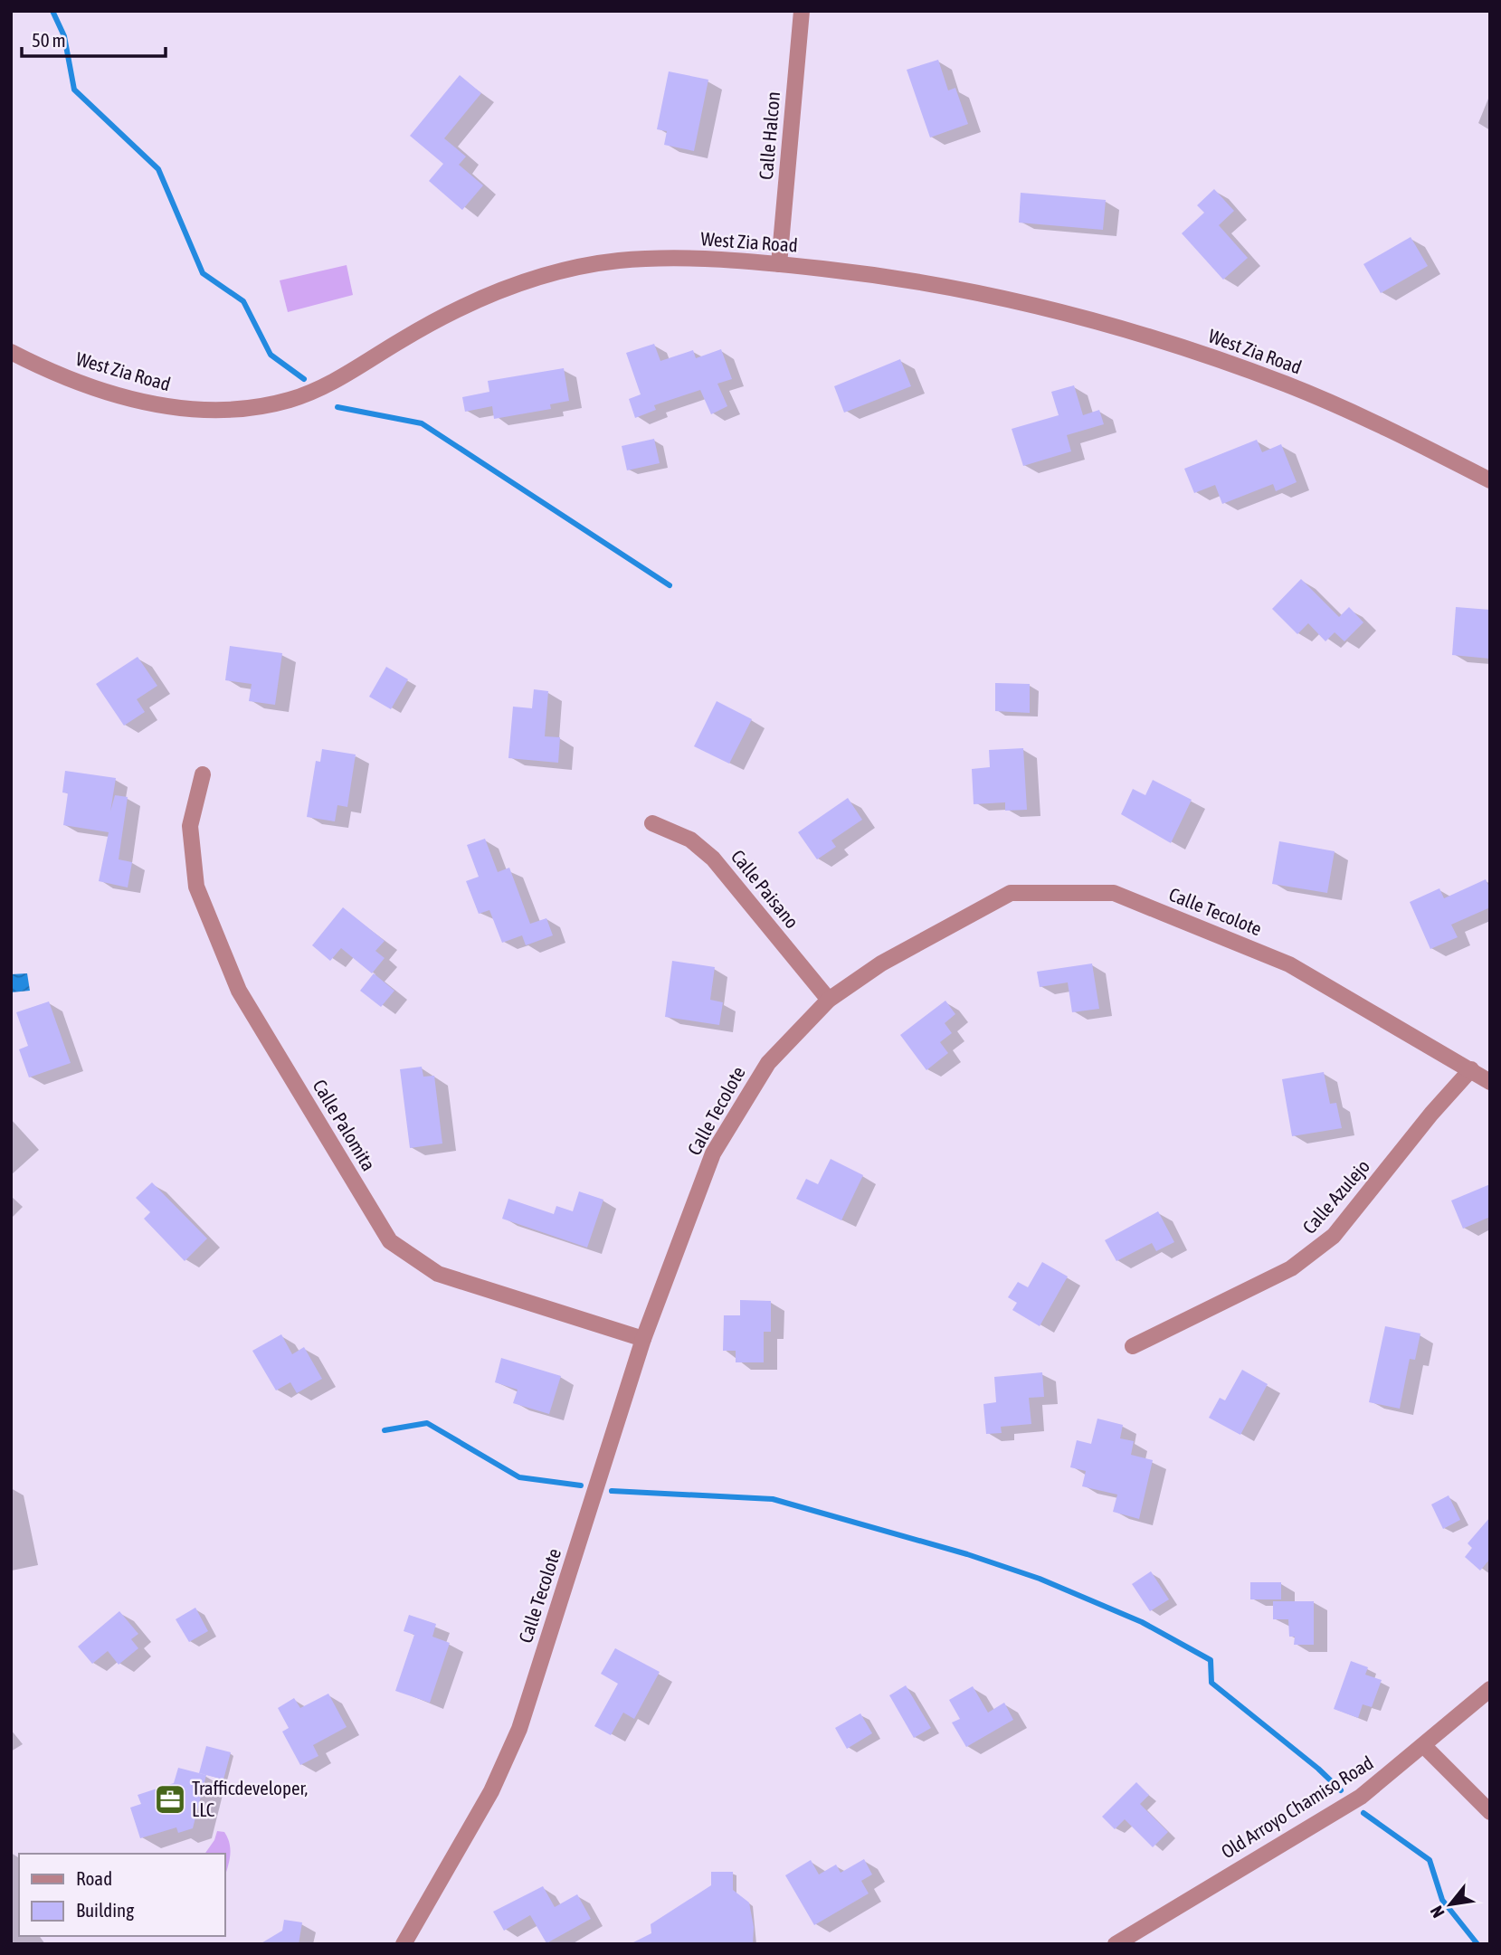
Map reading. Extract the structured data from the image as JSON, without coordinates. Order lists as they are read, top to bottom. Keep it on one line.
{"streets":{"street":["Calle Halcon","West Zia Road","Calle Paisano","Calle Tecolote","Calle Palomita","Calle Azulejo","Old Arroyo Chamiso Road"]},"crossings":[["Calle Halcon","West Zia Road"],["Calle Paisano","Calle Tecolote"],["Calle Tecolote","Calle Palomita"],["Calle Tecolote","Calle Azulejo"]],"places":{"office":["Trafficdeveloper, LLC"]},"legend":["Road","Building"],"scale_bar":"50 m","north":"bottom left"}
